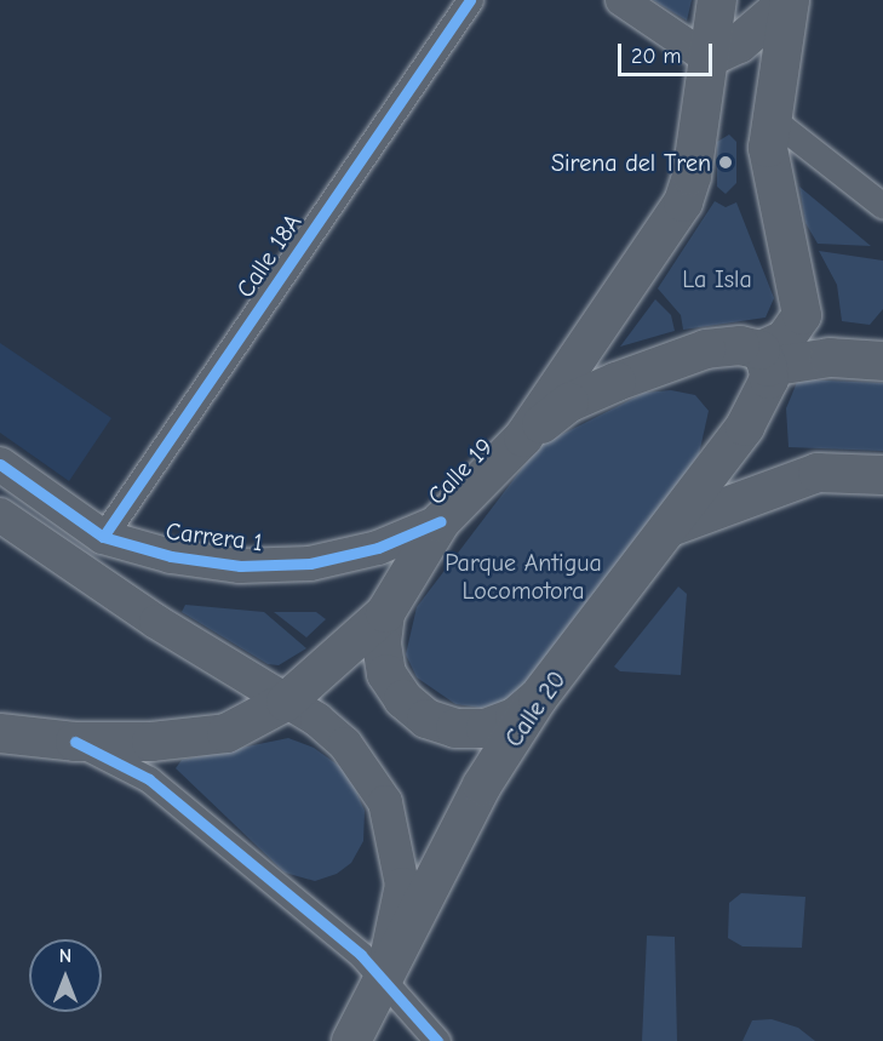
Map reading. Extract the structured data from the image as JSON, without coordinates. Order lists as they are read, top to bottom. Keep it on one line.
{"streets":{"main road":["Calle 19","Carrera 1","Calle 20"],"street":["Calle 18A"]},"crossings":[["Calle 18A","Carrera 1"],["Calle 19","Carrera 1"]],"parks":["La Isla","Parque Antigua Locomotora"],"places":["Sirena del Tren"],"scale_bar":"20 m","north":"top"}
